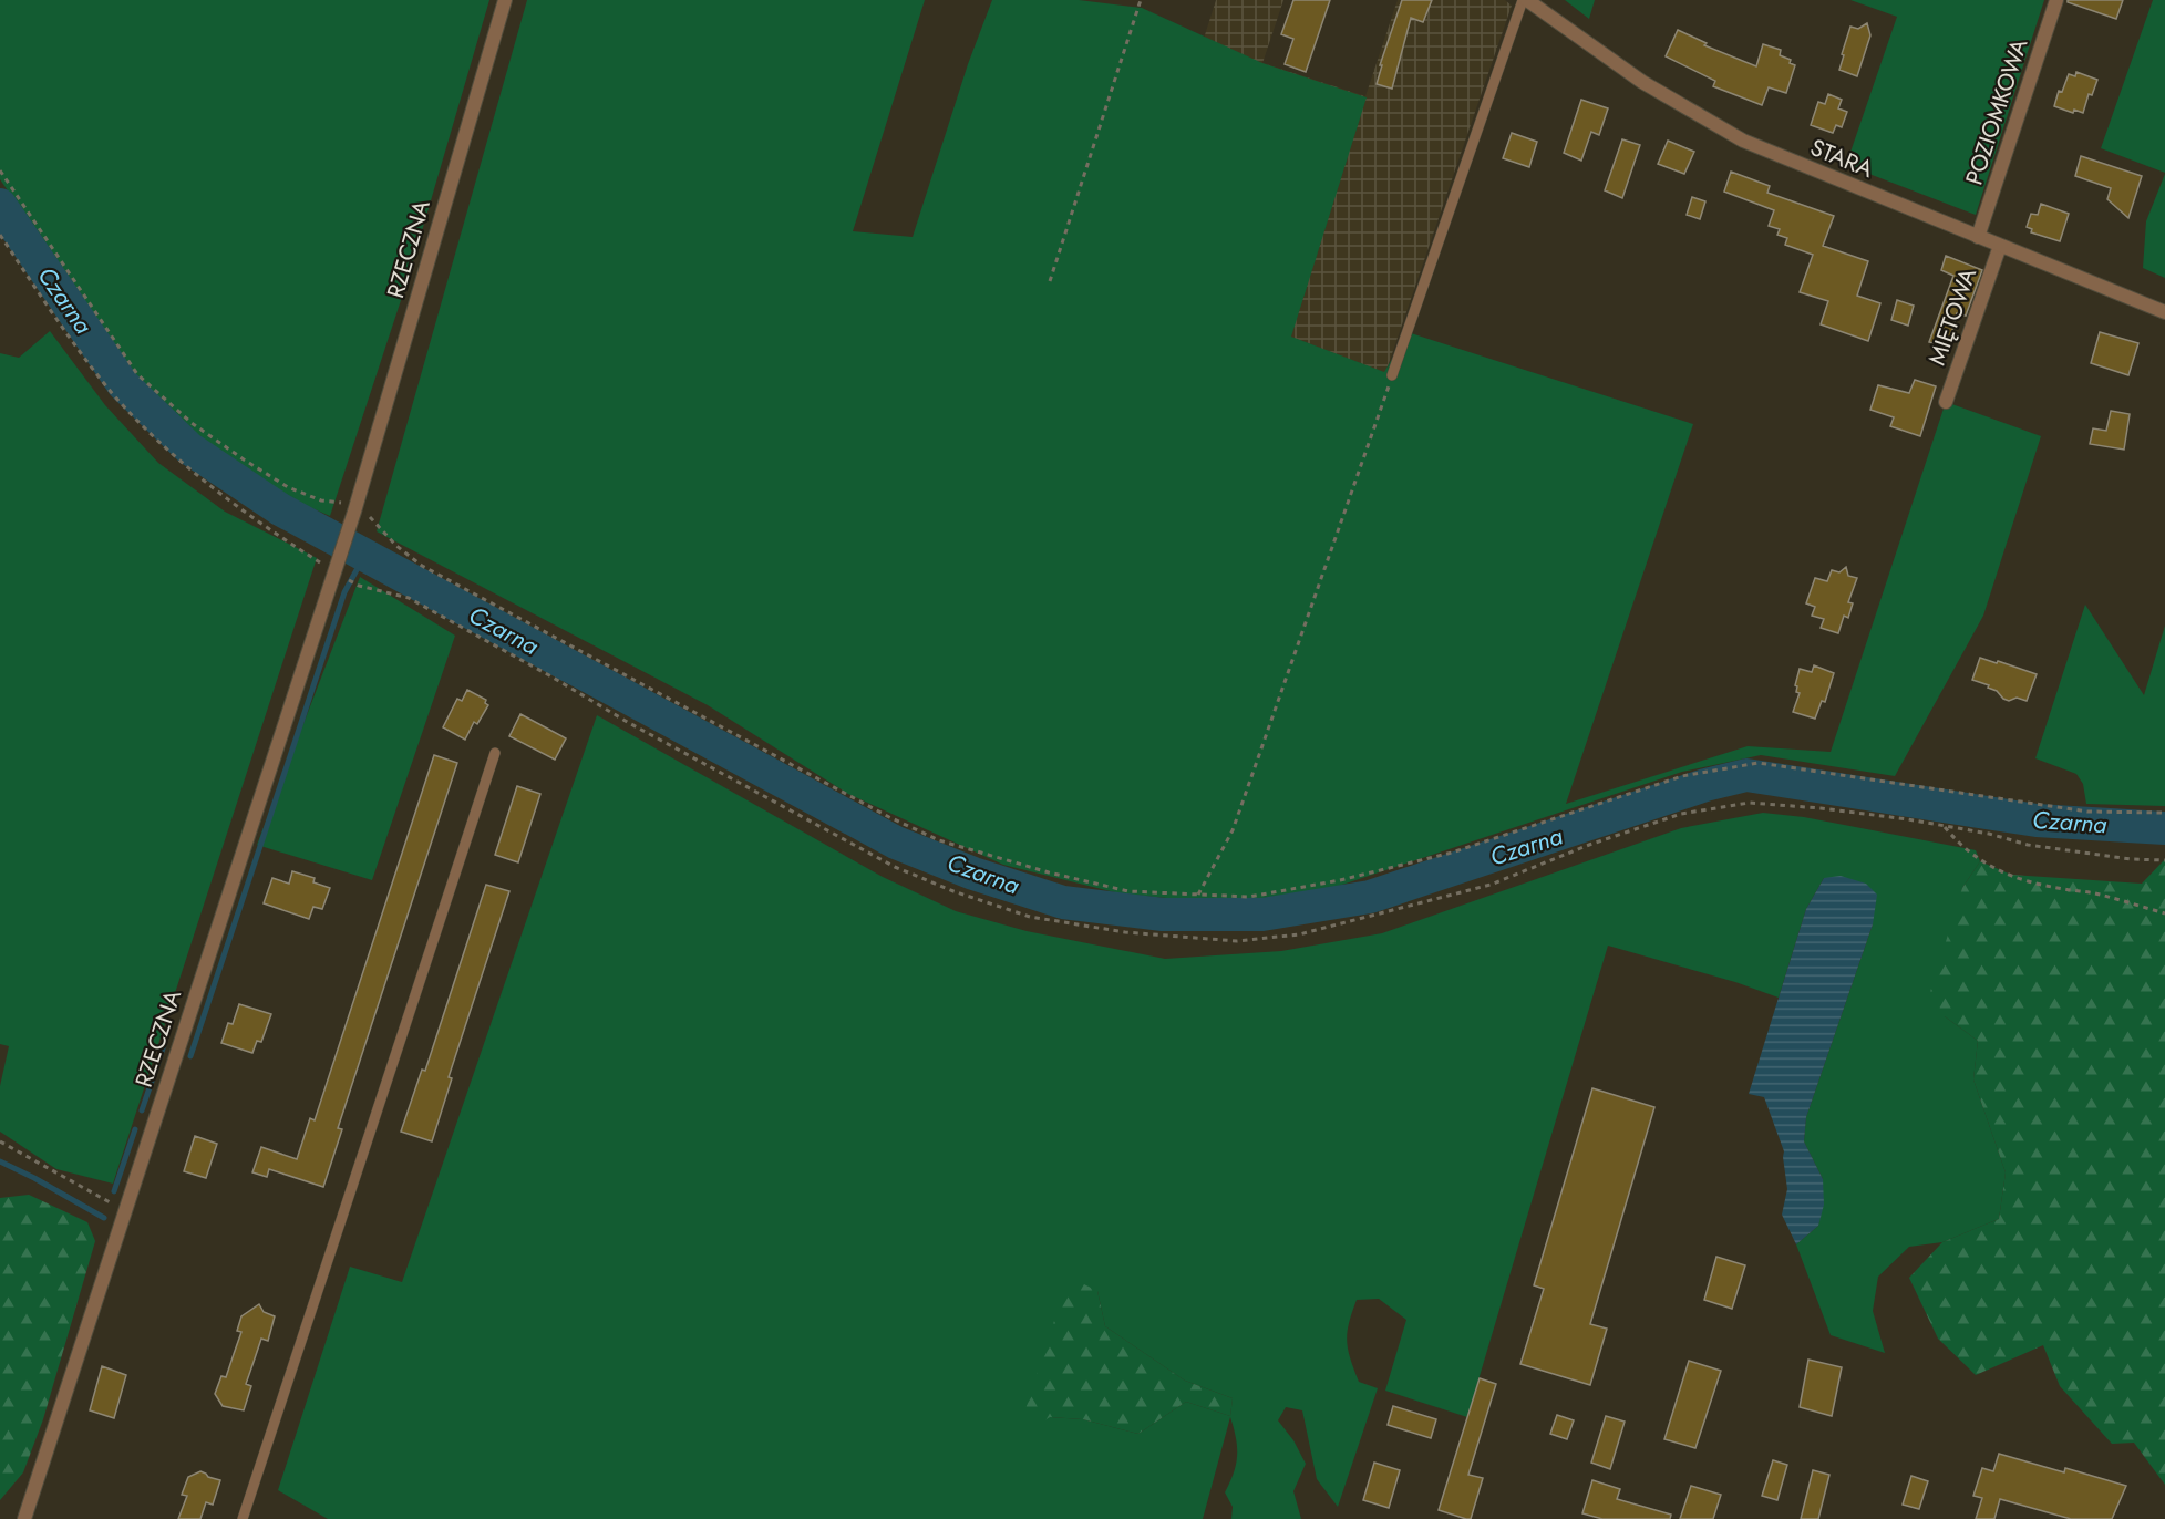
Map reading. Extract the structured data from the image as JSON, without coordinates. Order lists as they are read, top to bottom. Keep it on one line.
{"streets":{"street":["POZIOMKOWA","STARA","RZECZNA","MIĘTOWA"]},"crossings":[["POZIOMKOWA","STARA"],["STARA","MIĘTOWA"]],"water":["Czarna"]}
